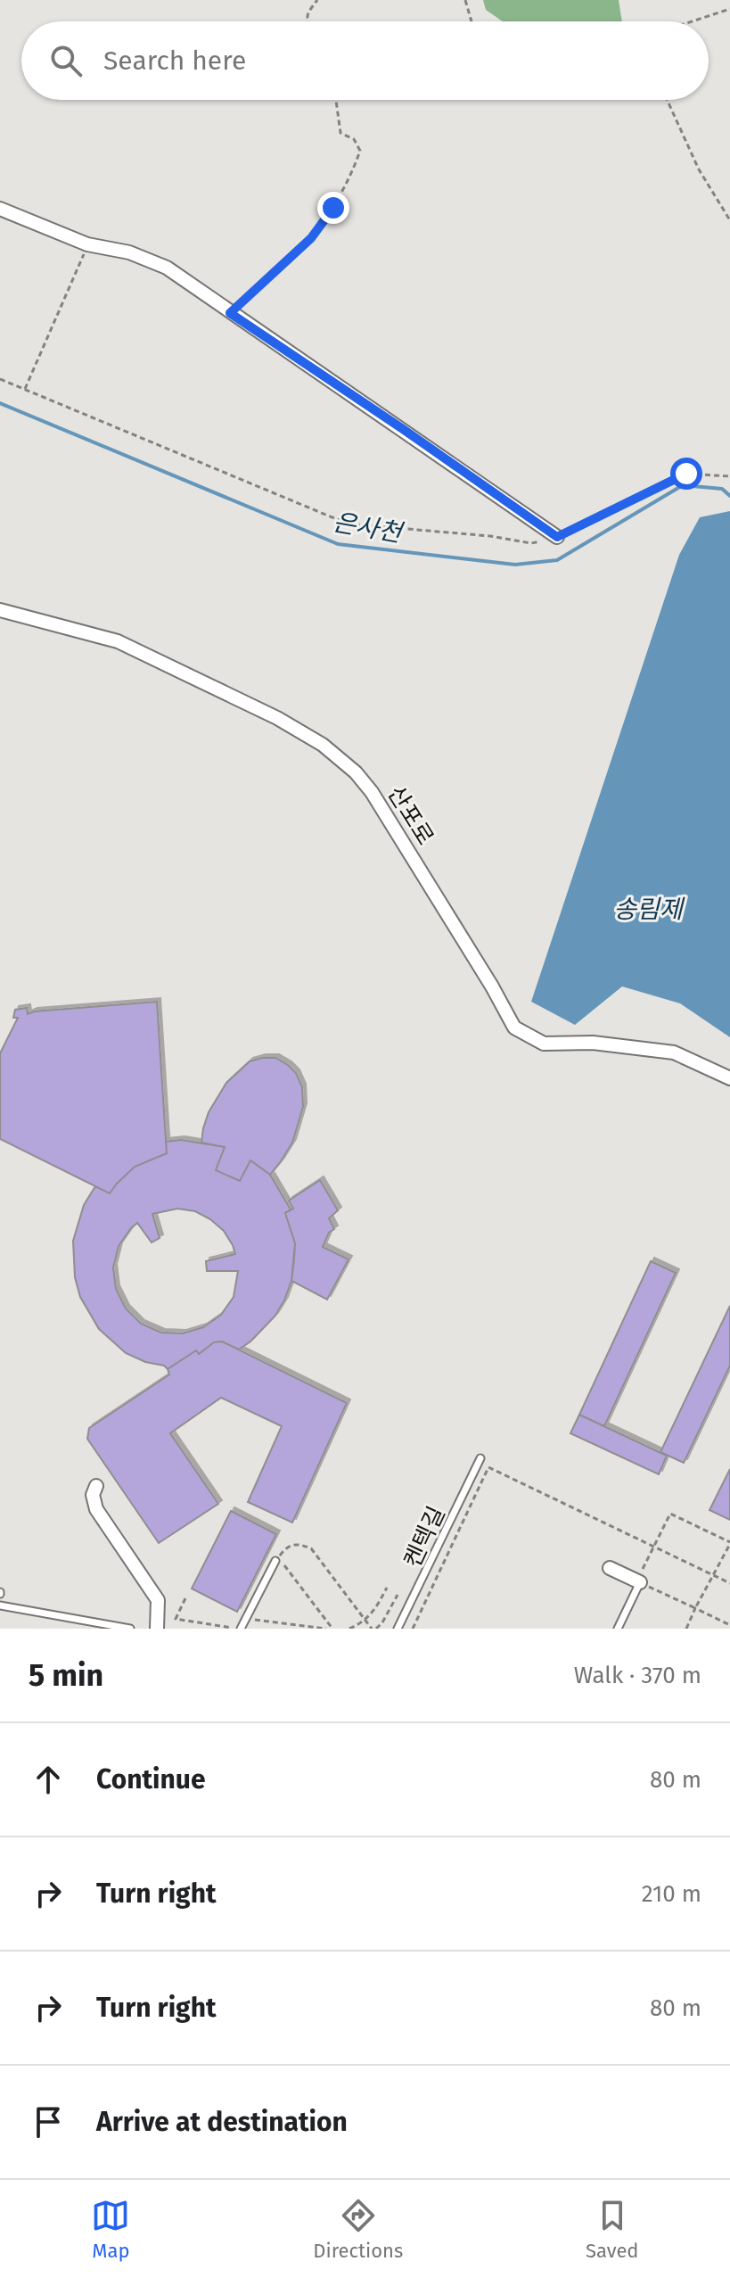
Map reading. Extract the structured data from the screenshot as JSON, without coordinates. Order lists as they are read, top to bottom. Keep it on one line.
{"streets":{"street":["산포로"],"lane":["켄텍길"]},"water":["은사천","송림제"],"page":{"search":"Search here","heading":["5 min","Walk · 370 m"],"list":[["Continue","80 m"],["Turn right","210 m"],["Turn right","80 m"],"Arrive at destination"],"nav":["Map","Directions","Saved"]}}
